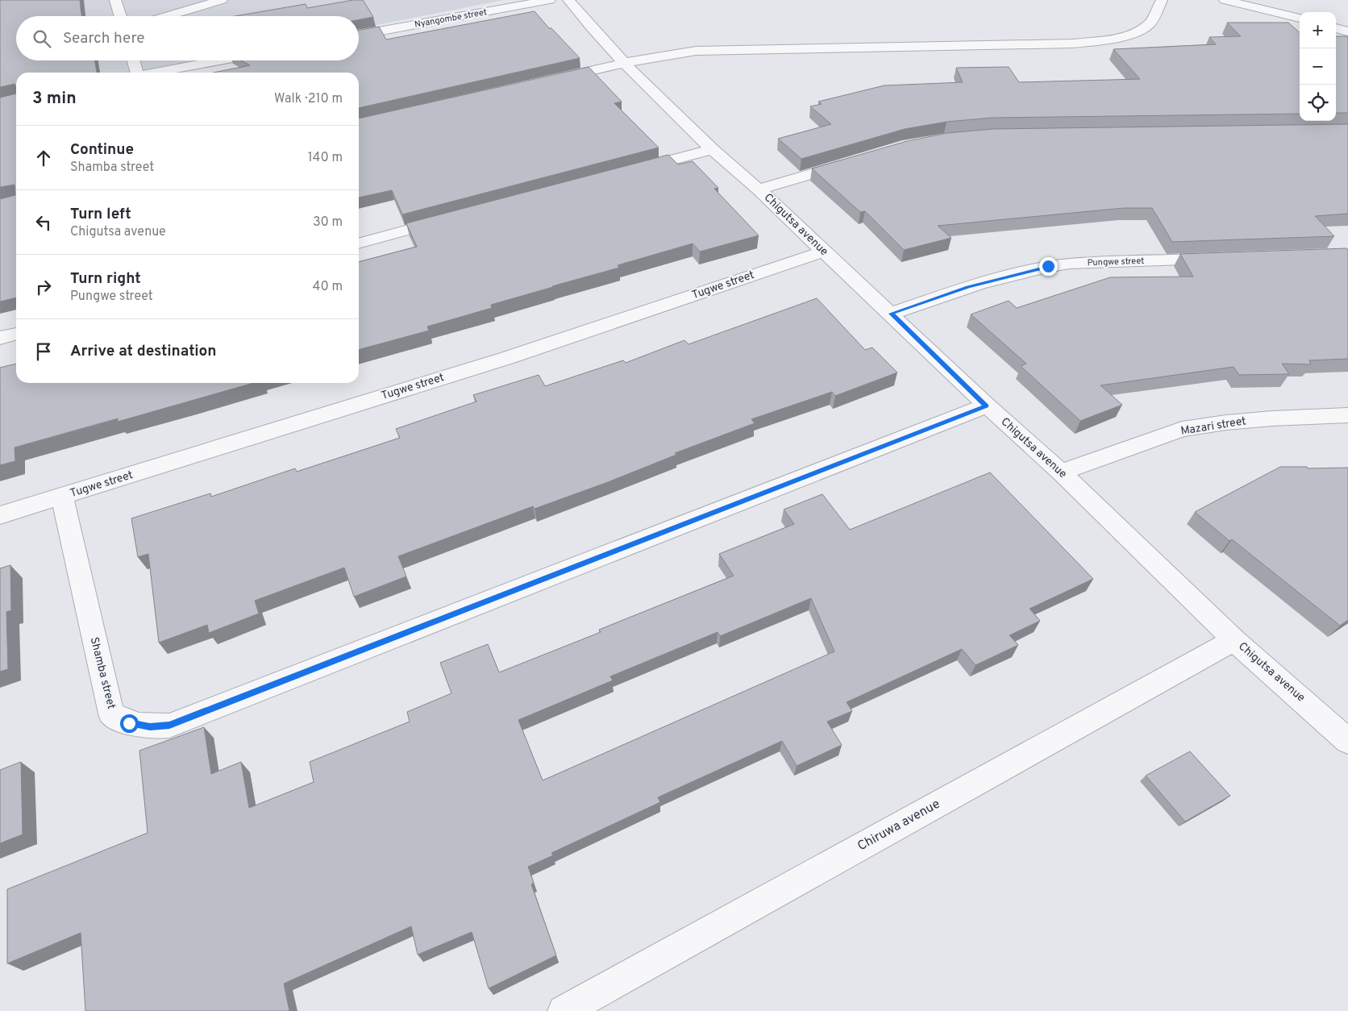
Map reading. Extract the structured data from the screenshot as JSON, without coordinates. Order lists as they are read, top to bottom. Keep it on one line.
{"streets":{"street":["Nyangombe street","Chigutsa avenue","Pungwe street","Tugwe street","Mazari street","Shamba street","Chiruwa avenue"]},"crossings":[["Chigutsa avenue","Pungwe street"],["Chigutsa avenue","Tugwe street"],["Chigutsa avenue","Mazari street"],["Chigutsa avenue","Shamba street"],["Chigutsa avenue","Chiruwa avenue"],["Tugwe street","Shamba street"]],"page":{"map_buttons":["+","−"],"search":"Search here","heading":["3 min","Walk · 210 m"],"list":[["Continue","Shamba street","140 m"],["Turn left","Chigutsa avenue","30 m"],["Turn right","Pungwe street","40 m"],"Arrive at destination"]}}
